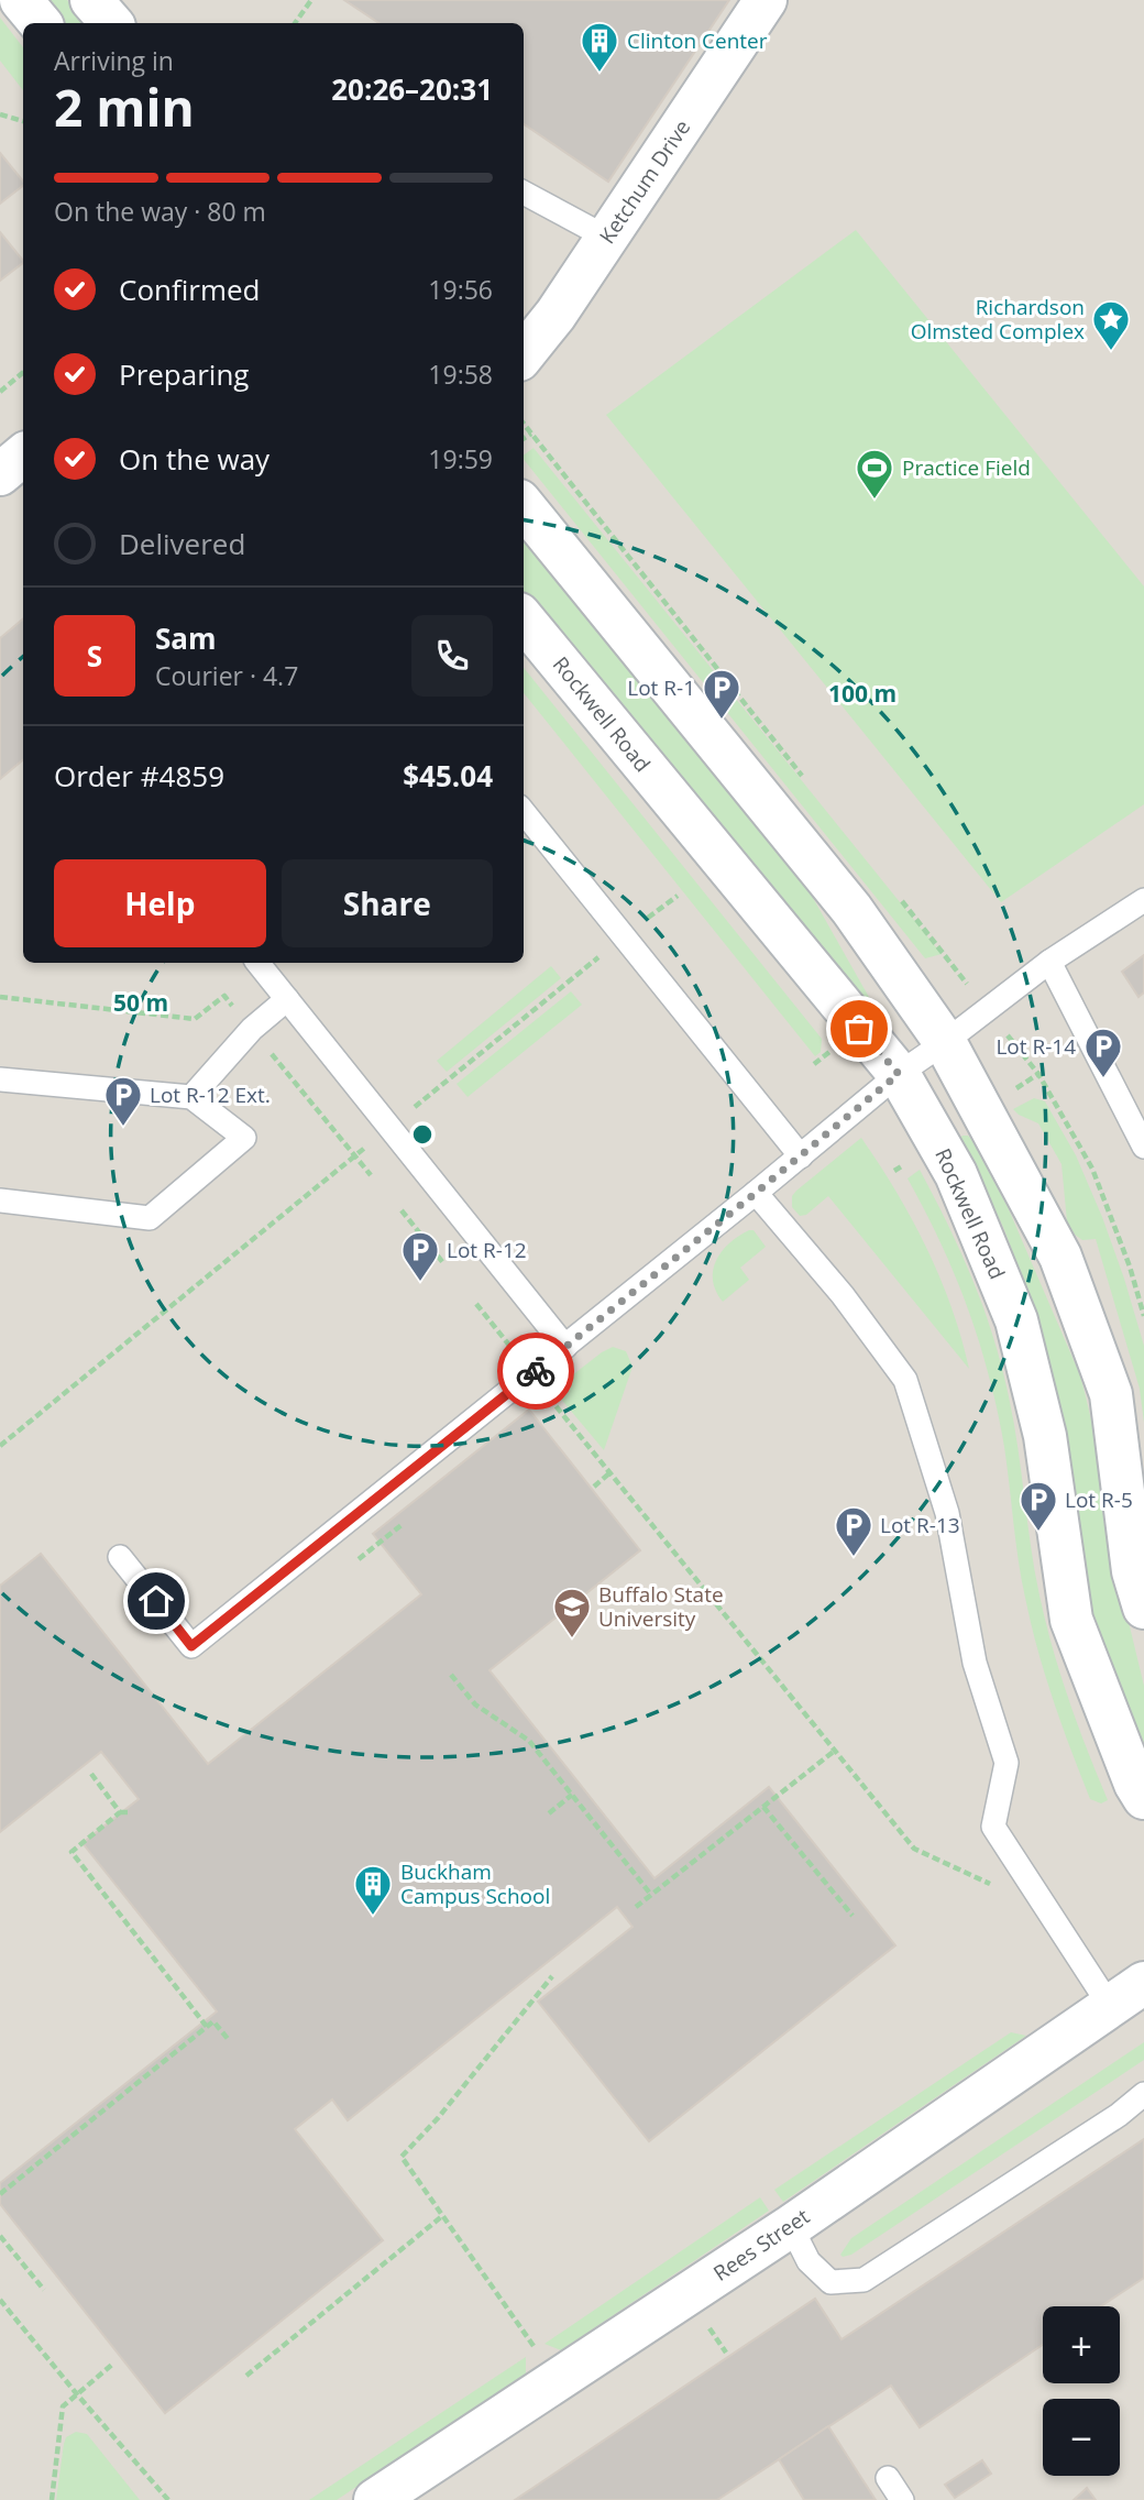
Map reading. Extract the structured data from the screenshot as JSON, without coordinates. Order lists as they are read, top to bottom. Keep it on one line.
{"streets":{"street":["Ketchum Drive","Rockwell Road","Rees Street"]},"places":{"building":["Clinton Center","Buckham Campus School"],"place":["Richardson Olmsted Complex"],"sports":["Practice Field"],"parking":["Lot R-1","Lot R-14","Lot R-12 Ext.","Lot R-12","Lot R-5","Lot R-13"],"school or university":["Buffalo State University"]},"page":{"heading":["2 min","Arriving in","20:26–20:31"],"panel":["Sam","Courier · 4.7","Order #4859","$45.04"],"bar":"On the way · 80 m","list":[["Confirmed","19:56"],["Preparing","19:58"],["On the way","19:59"],"Delivered"],"round":"S","buttons":["Help","Share"],"map_buttons":["+","−"]},"rings":["100 m","50 m"]}
